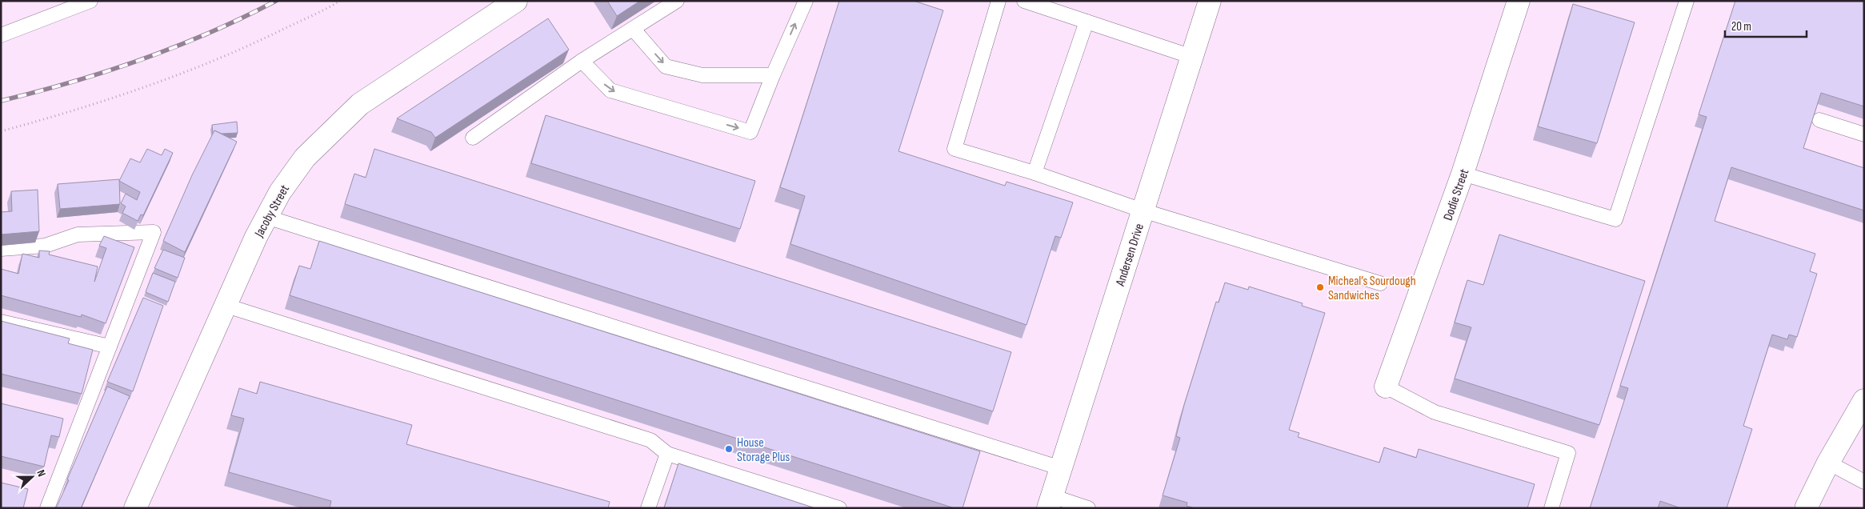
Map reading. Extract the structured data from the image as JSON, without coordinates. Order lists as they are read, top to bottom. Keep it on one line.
{"streets":{"street":["Dodie Street","Jacoby Street","Andersen Drive"]},"places":["Micheal’s Sourdough Sandwiches","House Storage Plus"],"scale_bar":"20 m","north":"right"}
